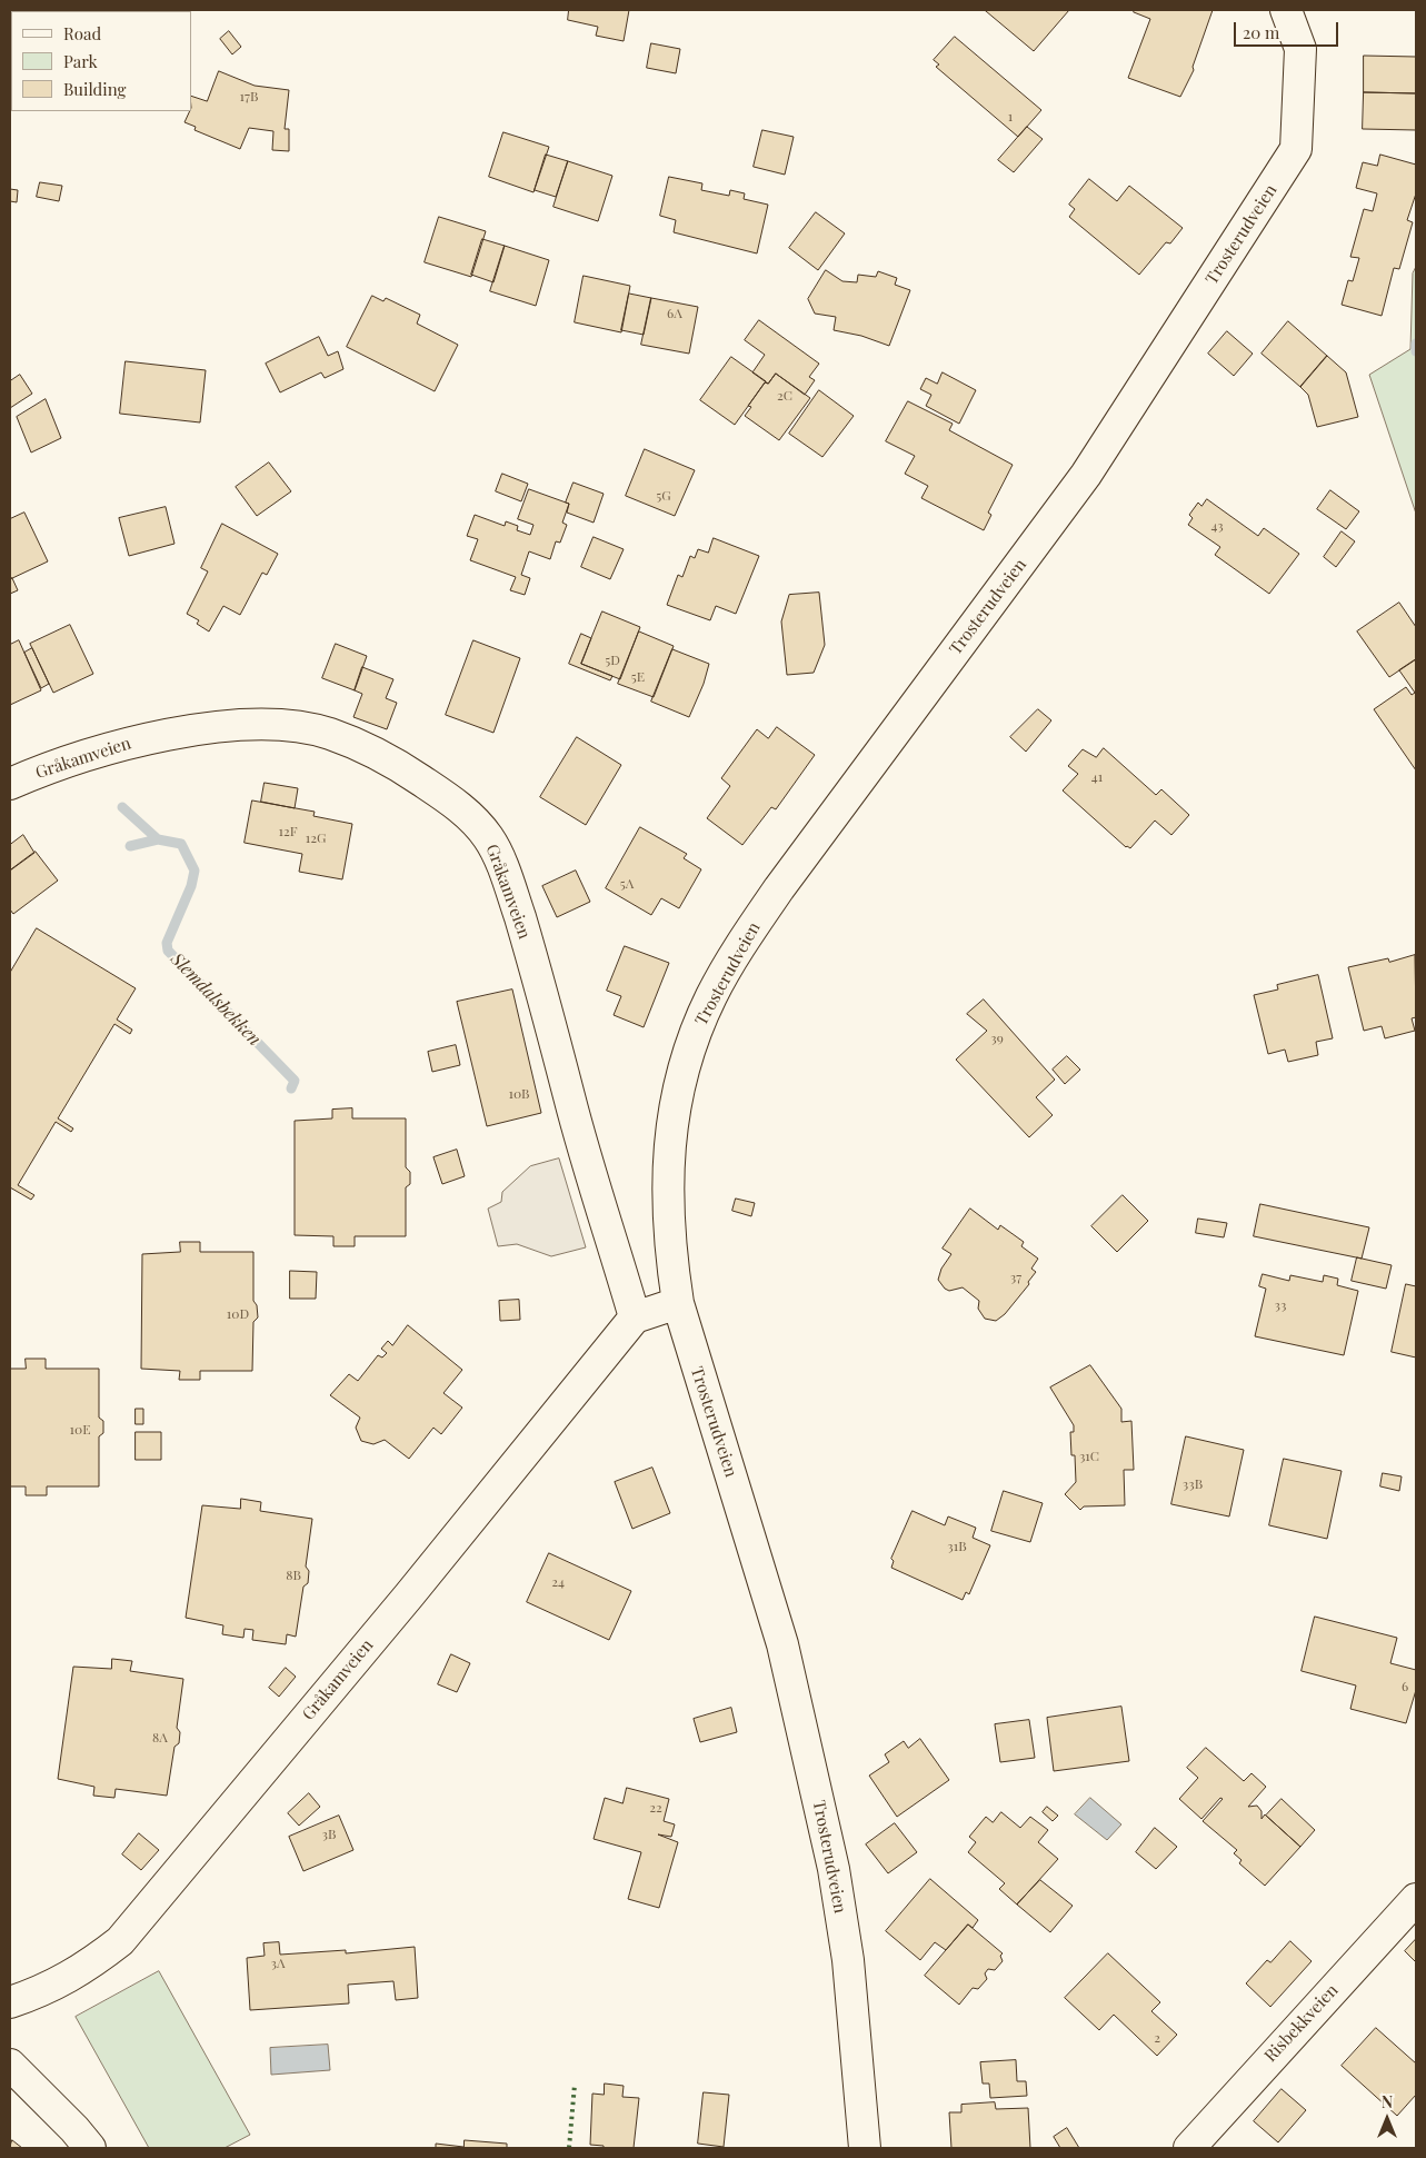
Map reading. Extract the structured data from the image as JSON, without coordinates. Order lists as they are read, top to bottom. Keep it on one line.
{"streets":{"street":["Trosterudveien","Gråkamveien","Risbekkveien"]},"water":["Slemdalsbekken"],"house_numbers":["17B","1","6A","2C","5G","43","5D","5E","41","12F","12G","5A","39","10B","37","33","10D","10E","31C","33B","31B","8B","24","6","8A","22","3B","3A","2"],"legend":["Road","Park","Building"],"scale_bar":"20 m","north":"top"}
